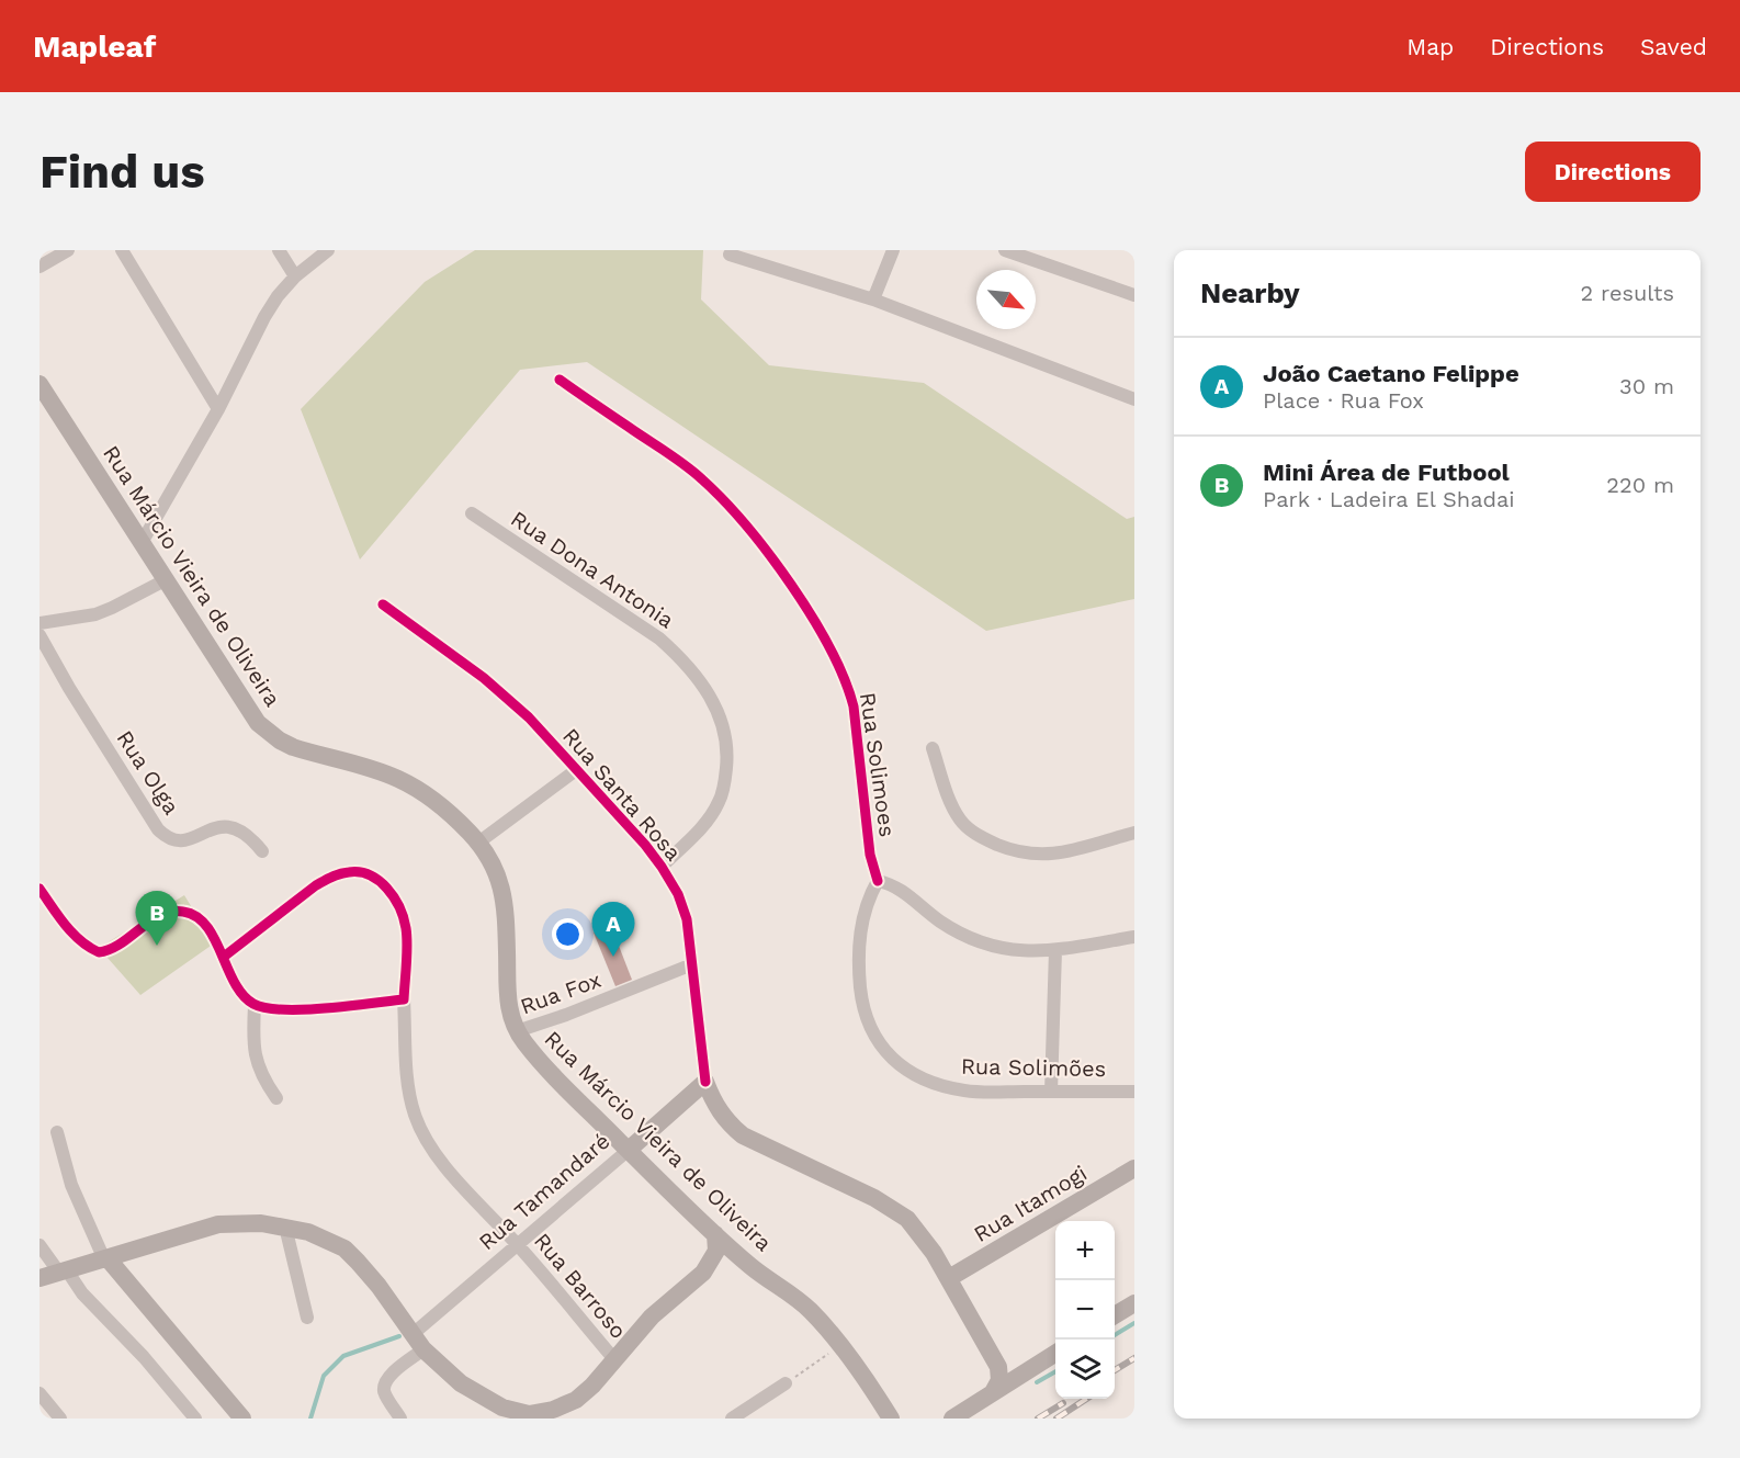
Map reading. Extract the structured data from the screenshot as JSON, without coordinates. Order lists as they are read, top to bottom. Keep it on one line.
{"streets":{"main road":["Rua Márcio Vieira de Oliveira","Rua Santa Rosa","Rua Tamandaré","Rua Itamogi"],"street":["Rua Dona Antonia","Rua Solimoes","Rua Olga","Rua Fox","Rua Solimões","Rua Barroso"]},"crossings":[["Rua Dona Antonia","Rua Santa Rosa"],["Rua Márcio Vieira de Oliveira","Rua Fox"],["Rua Márcio Vieira de Oliveira","Rua Tamandaré"],["Rua Solimoes","Rua Solimões"],["Rua Santa Rosa","Rua Fox"],["Rua Santa Rosa","Rua Tamandaré"],["Rua Santa Rosa","Rua Itamogi"],["Rua Tamandaré","Rua Barroso"]],"north":"bottom right","page":{"header":"Mapleaf","nav":["Map","Directions","Saved"],"buttons":"Directions","title":"Find us","heading":["Nearby","2 results"],"list":[{"mark":"A","name":"João Caetano Felippe","note":"Place · Rua Fox","value":"30 m"},{"mark":"B","name":"Mini Área de Futbool","note":"Park · Ladeira El Shadai","value":"220 m"}],"pins":["B","A"],"map_buttons":["+","−"]}}
